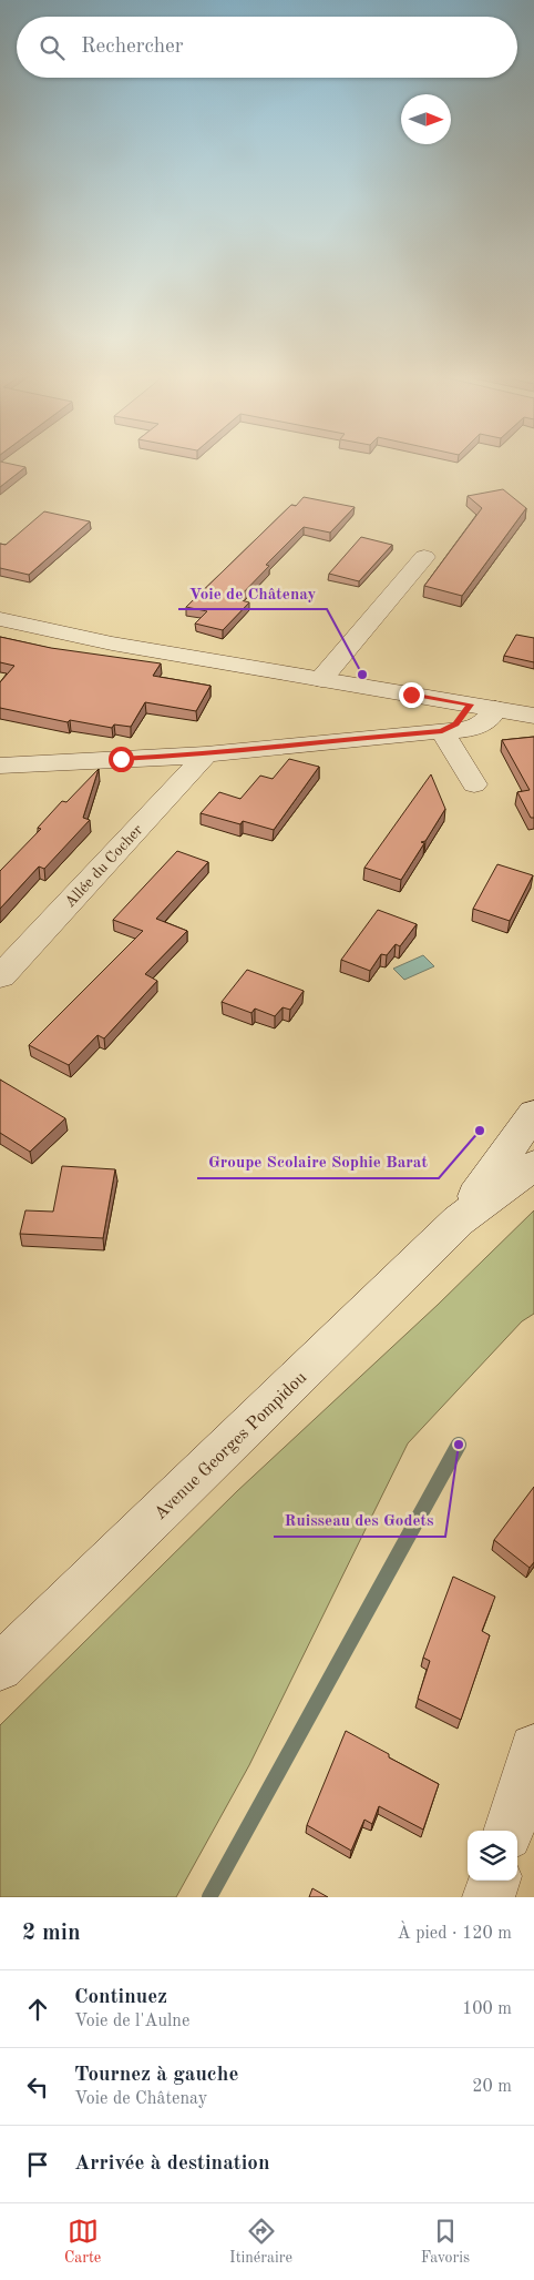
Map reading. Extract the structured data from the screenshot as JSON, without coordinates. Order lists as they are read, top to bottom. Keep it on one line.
{"streets":{"street":["Allée du Cocher","Avenue Georges Pompidou"]},"places":["Voie de Châtenay","Groupe Scolaire Sophie Barat","Ruisseau des Godets"],"north":"right","page":{"search":"Rechercher","heading":["2 min","À pied · 120 m"],"list":[["Continuez","Voie de l'Aulne","100 m"],["Tournez à gauche","Voie de Châtenay","20 m"],"Arrivée à destination"],"nav":["Carte","Itinéraire","Favoris"]}}
